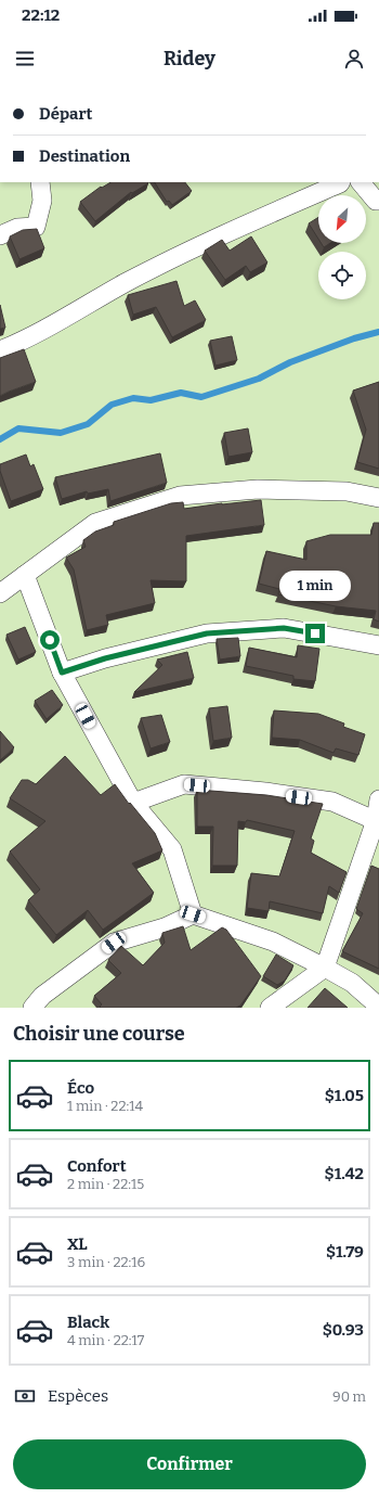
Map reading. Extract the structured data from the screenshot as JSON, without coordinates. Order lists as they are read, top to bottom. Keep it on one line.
{"north":"bottom left","page":{"status":"22:12","header":"Ridey","banner":["Départ","Destination"],"bubble":"1 min","heading":"Choisir une course","list":[{"name":"Éco","note":"1 min · 22:14","value":"$1.05"},{"name":"Confort","note":"2 min · 22:15","value":"$1.42"},{"name":"XL","note":"3 min · 22:16","value":"$1.79"},{"name":"Black","note":"4 min · 22:17","value":"$0.93"}],"pay":["Espèces","90 m"],"buttons":"Confirmer"}}
